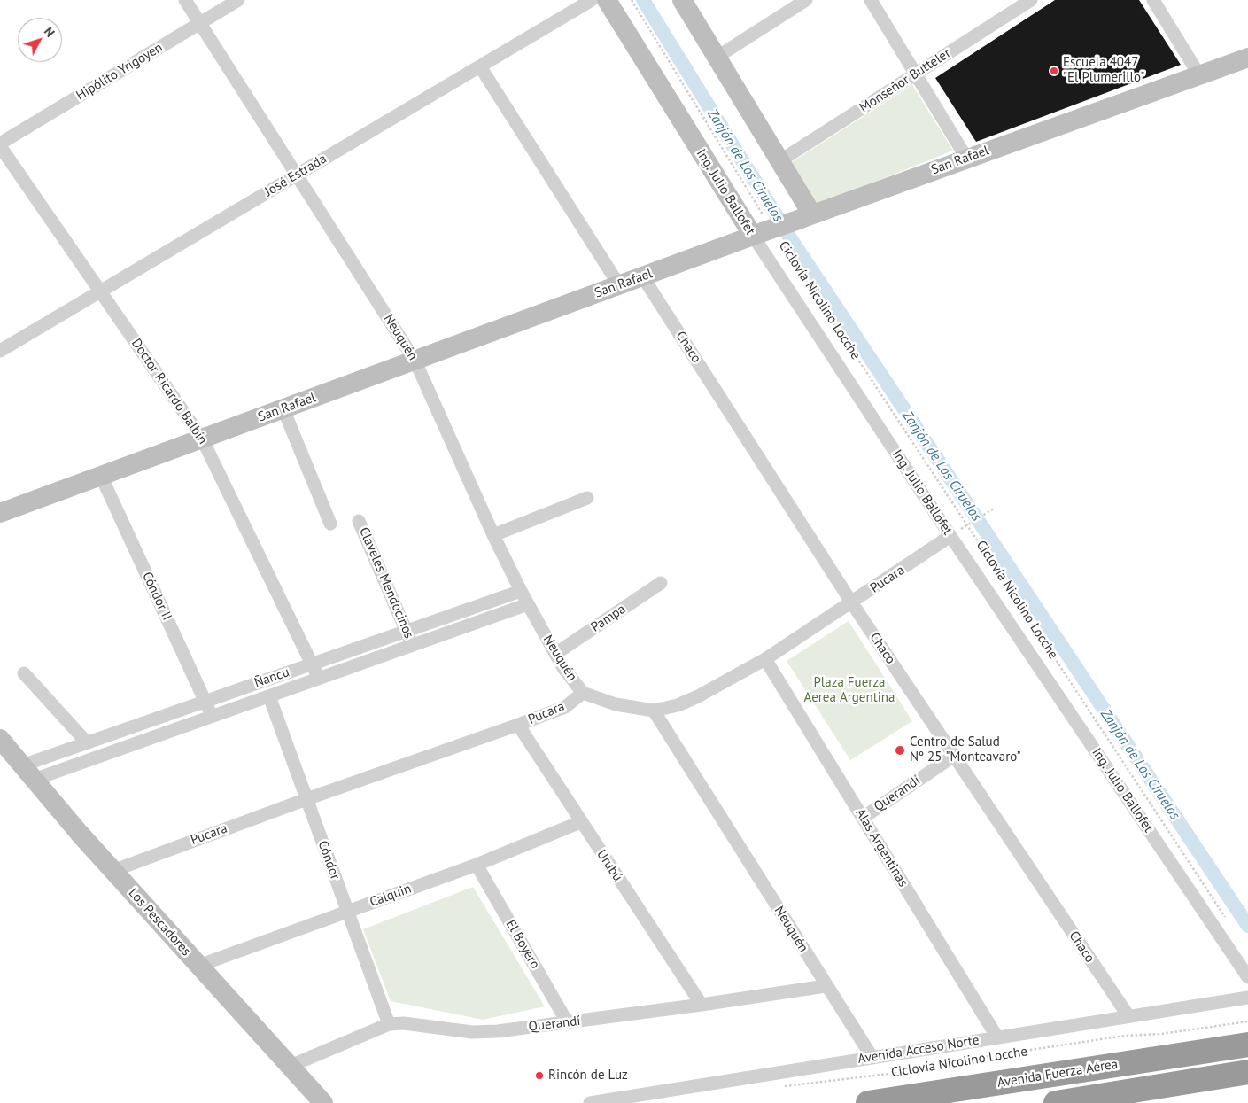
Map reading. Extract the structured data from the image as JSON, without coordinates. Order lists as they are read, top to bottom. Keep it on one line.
{"streets":{"highway":["Avenida Fuerza Aérea"],"street":["Hipólito Yrigoyen","Monseñor Butteler","San Rafael","José Estrada","Ing. Julio Ballofet","Neuquén","Chaco","Doctor Ricardo Balbín","Pucara","Claveles Mendocinos","Cóndor II","Pampa","Ñancu","Querandí","Alas Argentinas","Cóndor","Urubú","Calquin","Los Pescadores","El Boyero","Avenida Acceso Norte"],"path":["Ciclovía Nicolino Locche"]},"crossings":[["Hipólito Yrigoyen","Neuquén"],["Hipólito Yrigoyen","Doctor Ricardo Balbín"],["San Rafael","Ing. Julio Ballofet"],["San Rafael","Neuquén"],["San Rafael","Chaco"],["San Rafael","Doctor Ricardo Balbín"],["San Rafael","Cóndor II"],["José Estrada","Neuquén"],["José Estrada","Doctor Ricardo Balbín"],["Ing. Julio Ballofet","Pucara"],["Neuquén","Pucara"],["Neuquén","Pampa"],["Neuquén","Ñancu"],["Neuquén","Querandí"],["Neuquén","Avenida Acceso Norte"],["Chaco","Pucara"],["Chaco","Querandí"],["Chaco","Avenida Acceso Norte"],["Doctor Ricardo Balbín","Ñancu"],["Pucara","Alas Argentinas"],["Pucara","Cóndor"],["Pucara","Urubú"],["Pucara","Los Pescadores"],["Claveles Mendocinos","Ñancu"],["Cóndor II","Ñancu"],["Ñancu","Cóndor"],["Ñancu","Los Pescadores"],["Querandí","Alas Argentinas"],["Querandí","Cóndor"],["Querandí","Urubú"],["Querandí","Los Pescadores"],["Querandí","El Boyero"],["Alas Argentinas","Avenida Acceso Norte"],["Cóndor","Calquin"],["Urubú","Calquin"],["Calquin","Los Pescadores"],["Calquin","El Boyero"]],"water":["Zanjón de Los Ciruelos"],"parks":["Plaza Fuerza Aerea Argentina"],"places":["Escuela 4047 \"El Plumerillo\"","Centro de Salud Nº 25 \"Monteavaro\"","Rincón de Luz"],"north":"top right"}
